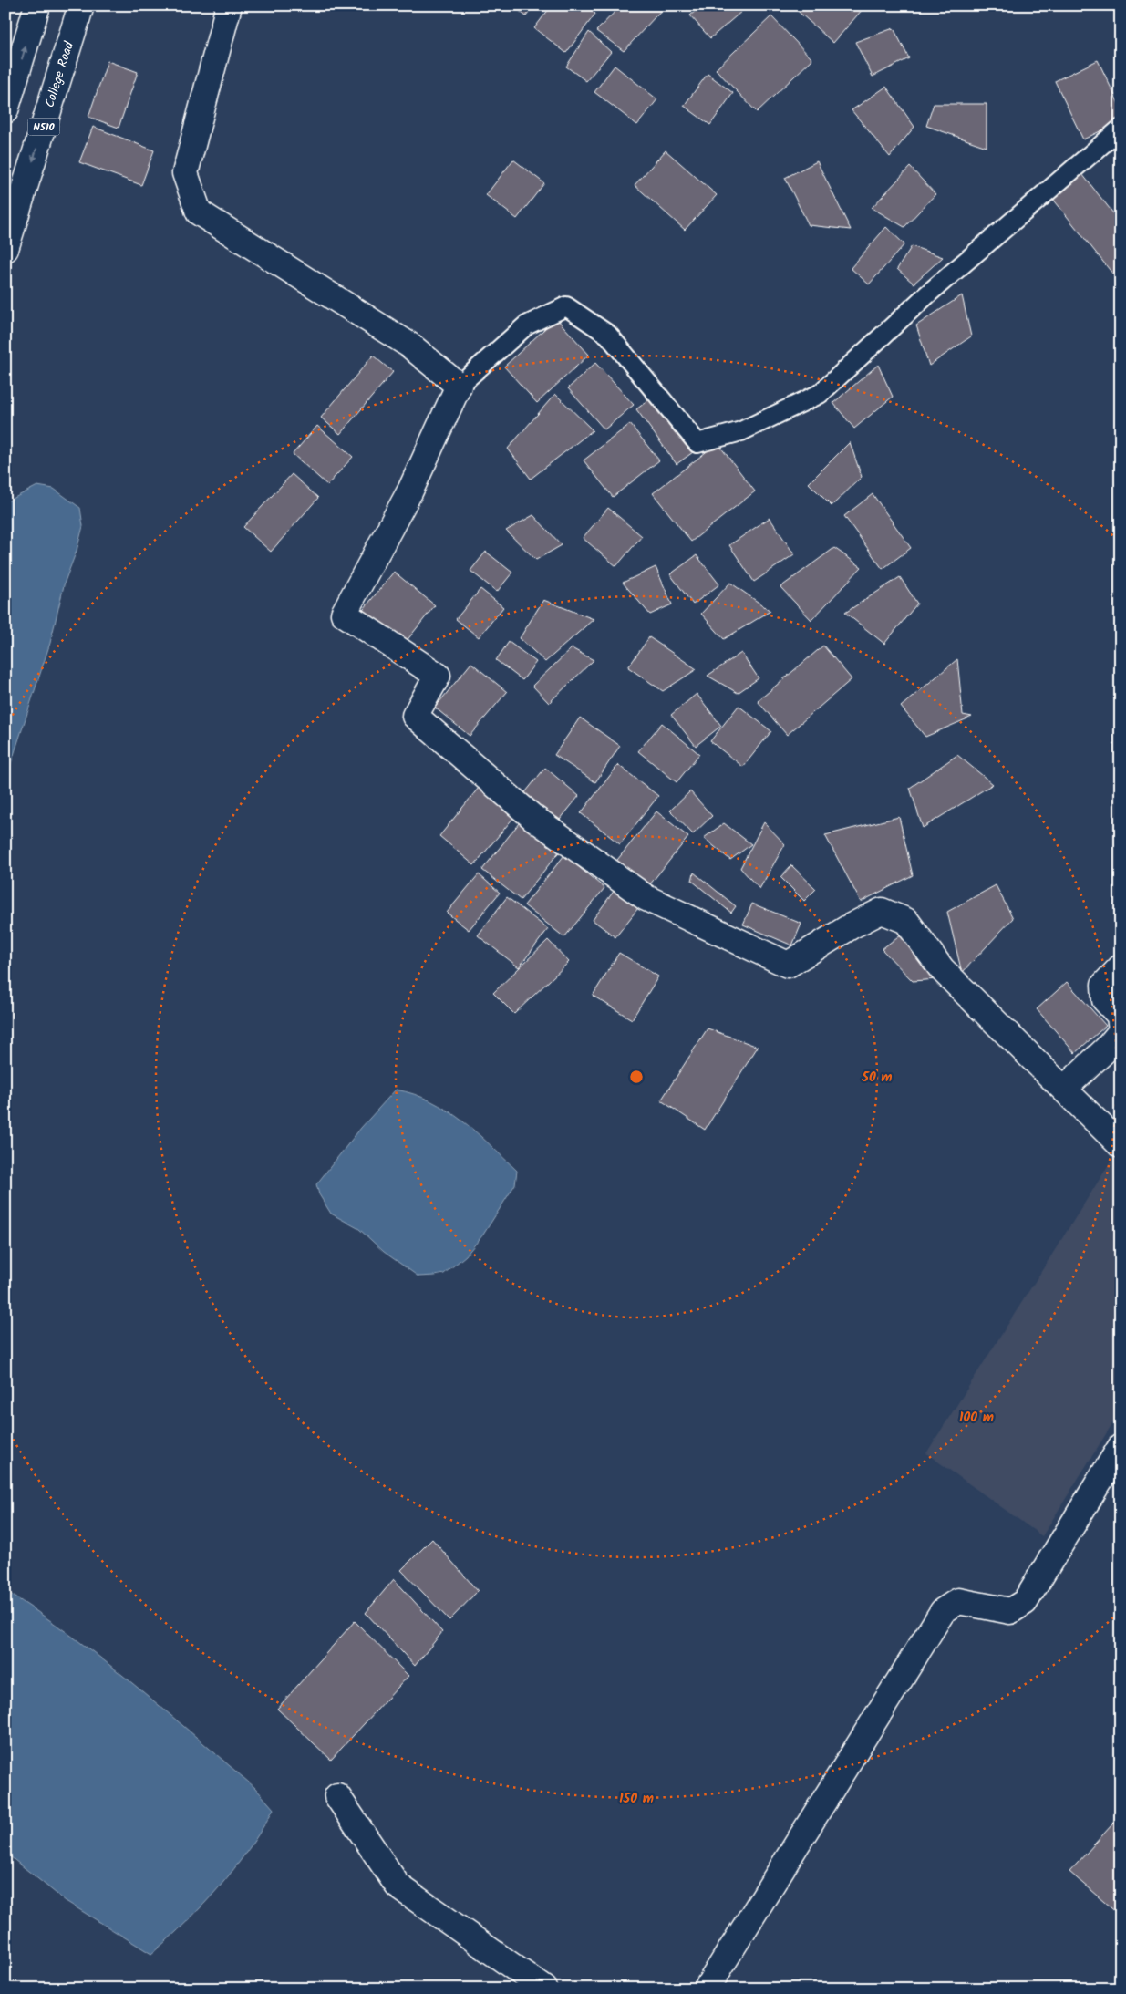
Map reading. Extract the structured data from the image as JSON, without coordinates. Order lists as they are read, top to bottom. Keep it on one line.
{"streets":{"main road":["College Road","N510"]},"rings":["50 m","100 m","150 m"]}
